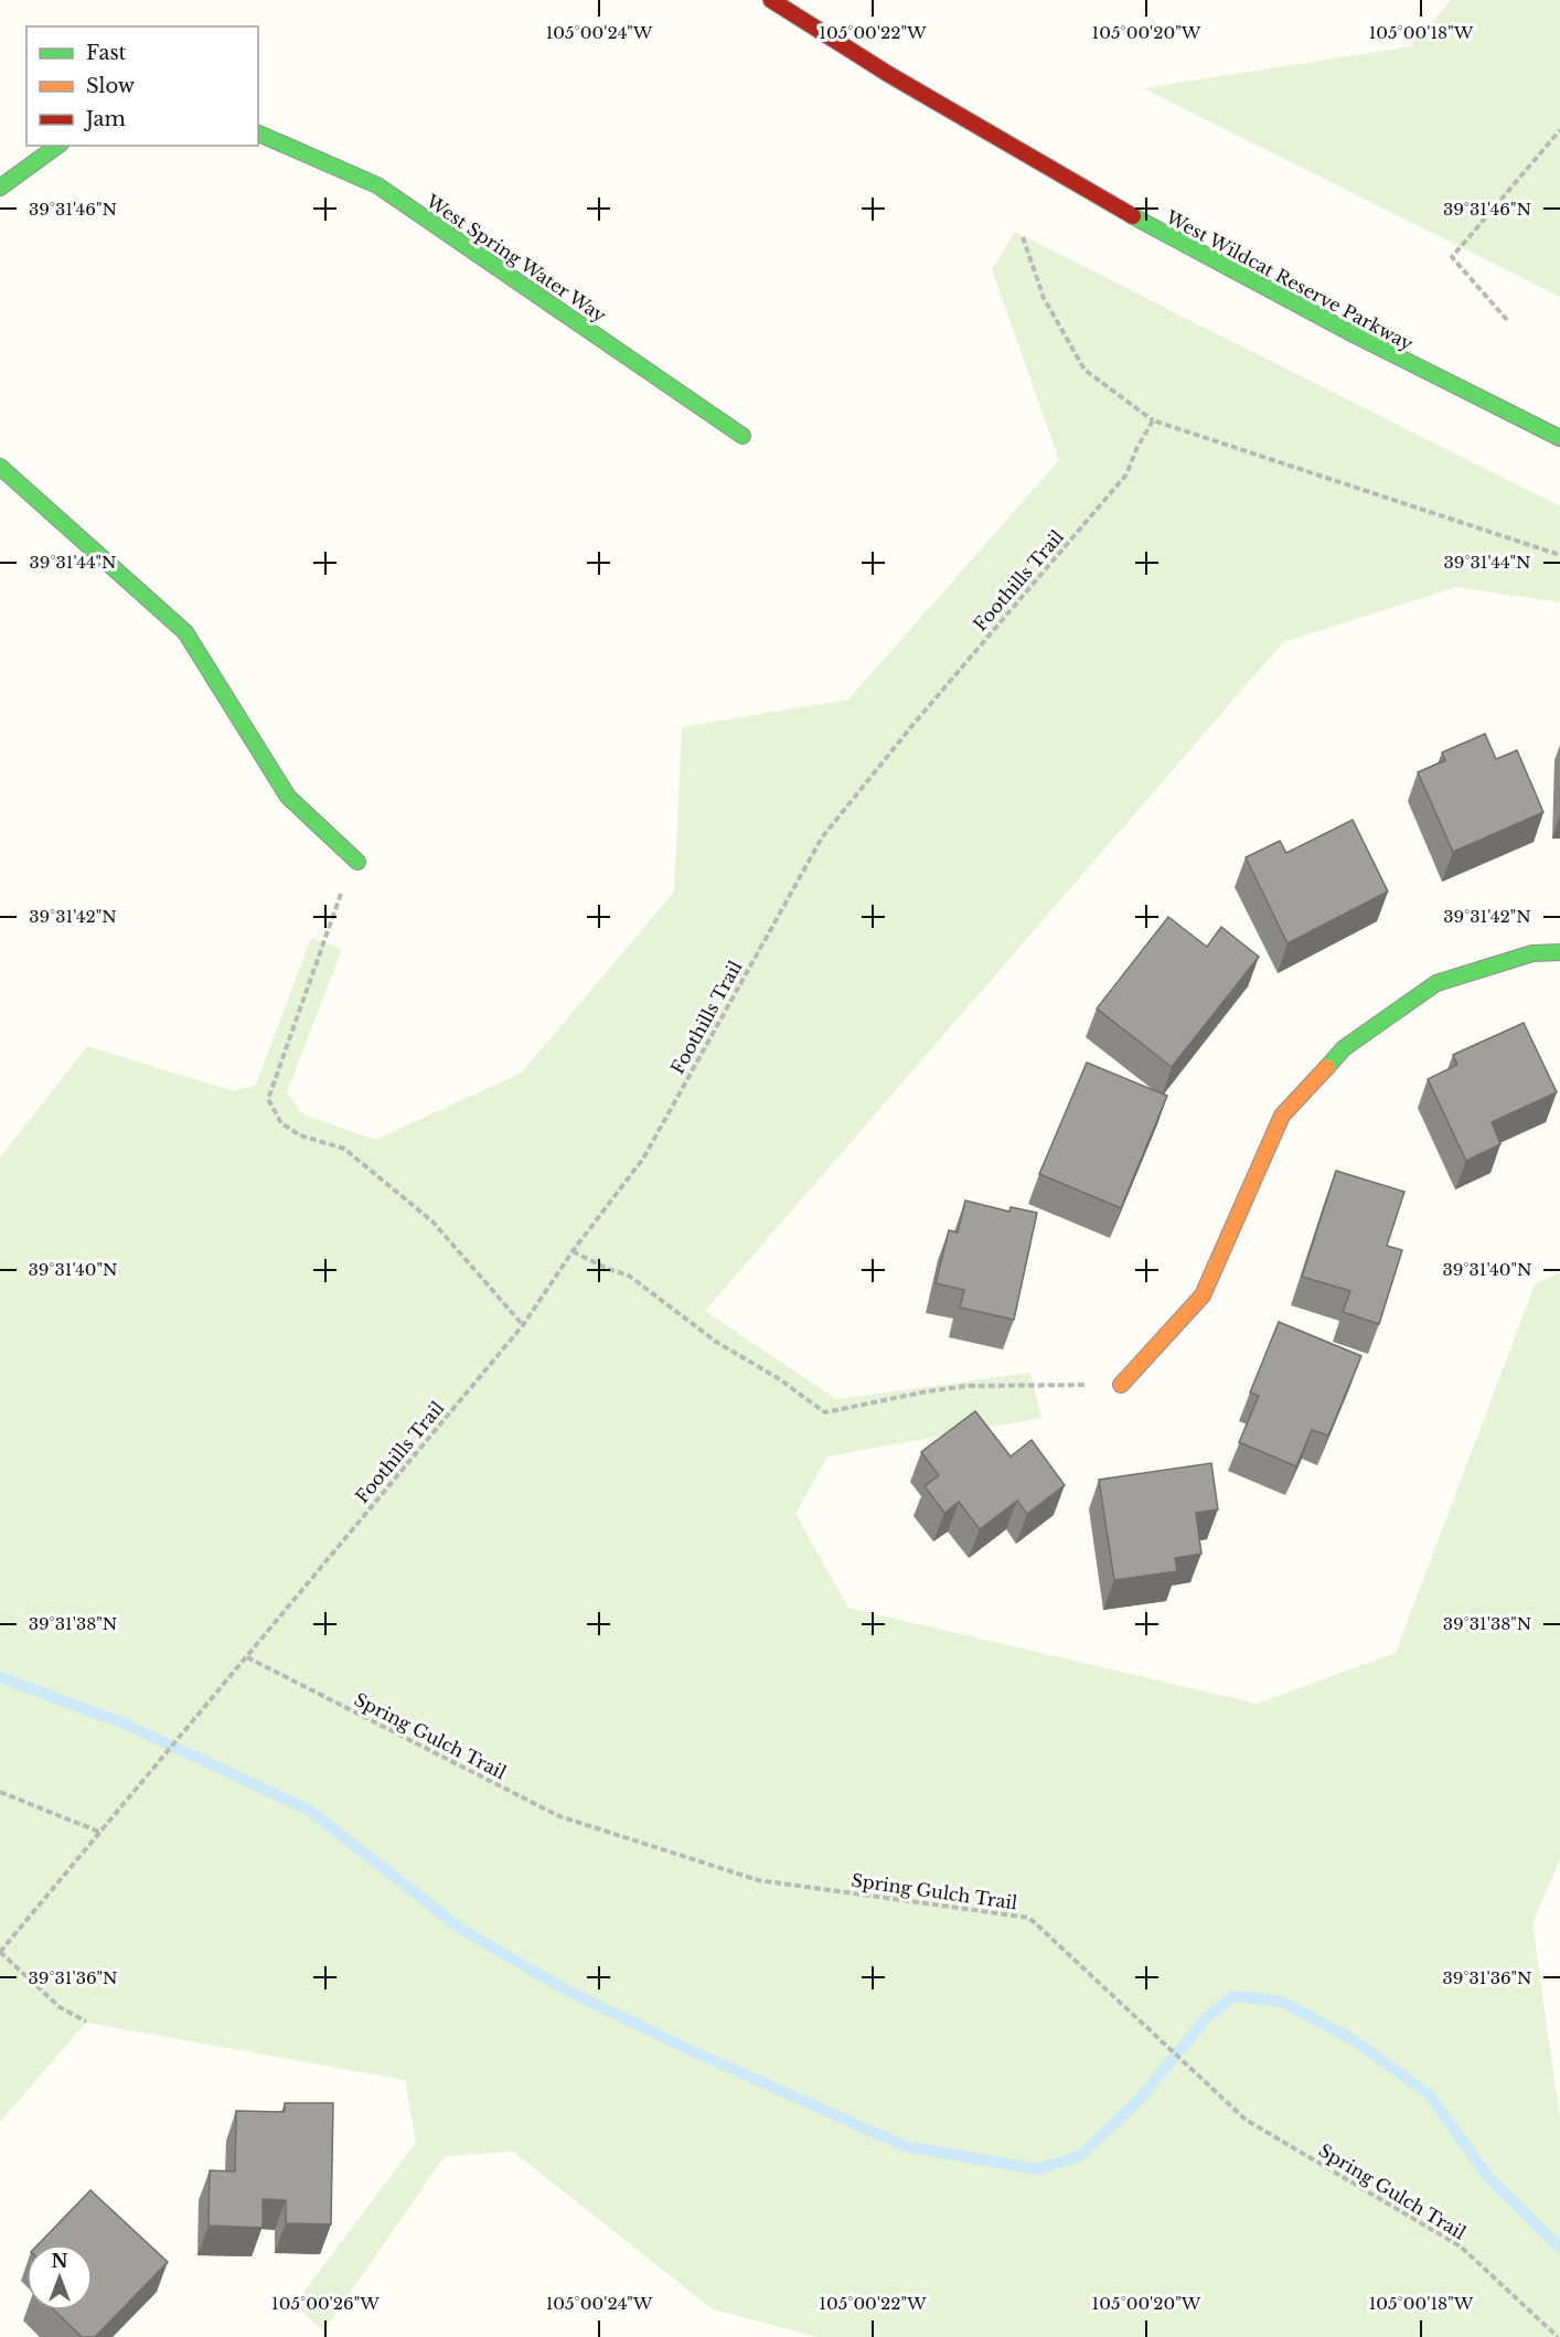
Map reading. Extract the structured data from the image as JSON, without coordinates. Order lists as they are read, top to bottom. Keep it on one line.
{"streets":{"street":["West Spring Water Way","West Wildcat Reserve Parkway"],"path":["Foothills Trail","Spring Gulch Trail"]},"crossings":[["Foothills Trail","Spring Gulch Trail"]],"legend":["Fast","Slow","Jam"],"north":"top","coordinates":["105°00'24\"W","105°00'22\"W","105°00'20\"W","105°00'18\"W","39°31'46\"N","39°31'44\"N","39°31'42\"N","39°31'40\"N","39°31'38\"N","39°31'36\"N","105°00'26\"W"]}
